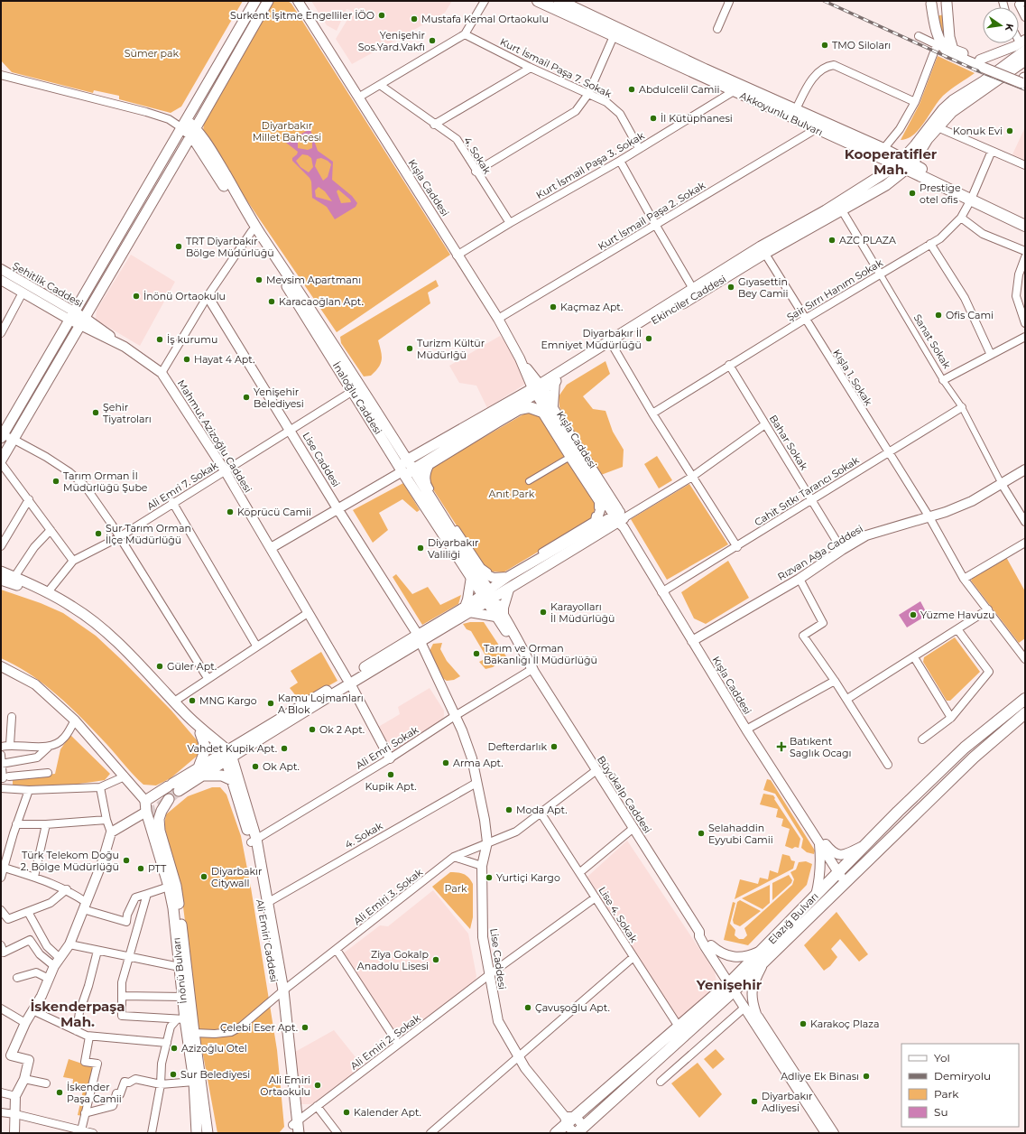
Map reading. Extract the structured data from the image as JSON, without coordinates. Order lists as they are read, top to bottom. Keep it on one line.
{"streets":{"main road":["Akkoyunlu Bulvarı","Ekinciler Caddesi","İnaloğlu Caddesi","Elazığ Bulvarı","Ali Emiri Caddesi","İnönü Bulvarı"],"street":["Kurt İsmail Paşa 7. Sokak","4. Sokak","Kurt İsmail Paşa 3. Sokak","Kışla Caddesi","Kurt İsmail Paşa 2. Sokak","Şehitlik Caddesi","Şair Sırrı Hanım Sokak","Sanat Sokak","Kışla 1. Sokak","Mahmut Azizoğlu Caddesi","Bahar Sokak","Lise Caddesi","Ali Emri 7. Sokak","Cahit Sıtkı Tarancı Sokak","Rızvan Ağa Caddesi","Ali Emri Sokak","Büyükalp Caddesi","Ali Emiri 3. Sokak","Lise 4. Sokak","Ali Emiri 2. Sokak"]},"crossings":[["Kurt İsmail Paşa 7. Sokak","Kurt İsmail Paşa 3. Sokak"],["Akkoyunlu Bulvarı","Kurt İsmail Paşa 3. Sokak"],["Akkoyunlu Bulvarı","Kurt İsmail Paşa 2. Sokak"],["Akkoyunlu Bulvarı","Şair Sırrı Hanım Sokak"],["Akkoyunlu Bulvarı","Ekinciler Caddesi"],["4. Sokak","Kurt İsmail Paşa 3. Sokak"],["4. Sokak","Lise Caddesi"],["4. Sokak","Ali Emiri Caddesi"],["Kurt İsmail Paşa 3. Sokak","Kışla Caddesi"],["Kışla Caddesi","Kurt İsmail Paşa 2. Sokak"],["Kışla Caddesi","Ekinciler Caddesi"],["Kışla Caddesi","Cahit Sıtkı Tarancı Sokak"],["Kışla Caddesi","Rızvan Ağa Caddesi"],["Kışla Caddesi","Elazığ Bulvarı"],["Şehitlik Caddesi","Mahmut Azizoğlu Caddesi"],["Şair Sırrı Hanım Sokak","Sanat Sokak"],["Şair Sırrı Hanım Sokak","Kışla 1. Sokak"],["Şair Sırrı Hanım Sokak","Bahar Sokak"],["Ekinciler Caddesi","Sanat Sokak"],["Ekinciler Caddesi","Kışla 1. Sokak"],["Ekinciler Caddesi","İnaloğlu Caddesi"],["Ekinciler Caddesi","Mahmut Azizoğlu Caddesi"],["Ekinciler Caddesi","Lise Caddesi"],["Sanat Sokak","Cahit Sıtkı Tarancı Sokak"],["Sanat Sokak","Rızvan Ağa Caddesi"],["Kışla 1. Sokak","Cahit Sıtkı Tarancı Sokak"],["Kışla 1. Sokak","Rızvan Ağa Caddesi"],["İnaloğlu Caddesi","Ali Emri 7. Sokak"],["Mahmut Azizoğlu Caddesi","Ali Emri 7. Sokak"],["Mahmut Azizoğlu Caddesi","Ali Emri Sokak"],["Bahar Sokak","Cahit Sıtkı Tarancı Sokak"],["Bahar Sokak","Rızvan Ağa Caddesi"],["Lise Caddesi","Ali Emri 7. Sokak"],["Lise Caddesi","Ali Emri Sokak"],["Lise Caddesi","Ali Emiri 3. Sokak"],["Lise Caddesi","Elazığ Bulvarı"],["Lise Caddesi","Ali Emiri 2. Sokak"],["Ali Emri Sokak","Büyükalp Caddesi"],["Ali Emri Sokak","Ali Emiri Caddesi"],["Büyükalp Caddesi","Ali Emiri 3. Sokak"],["Büyükalp Caddesi","Elazığ Bulvarı"],["Ali Emiri 3. Sokak","Lise 4. Sokak"],["Ali Emiri 3. Sokak","Ali Emiri Caddesi"],["Lise 4. Sokak","Elazığ Bulvarı"],["Lise 4. Sokak","Ali Emiri 2. Sokak"],["Ali Emiri Caddesi","Ali Emiri 2. Sokak"]],"districts":["Kooperatifler Mah.","Yenişehir","İskenderpaşa Mah."],"parks":["Sümer pak","Diyarbakır Millet Bahçesi","Anıt Park","Park"],"places":{"other":["Surkent İşitme Engelliler İÖO","Mustafa Kemal Ortaokulu","Yenişehir Sos.Yard.Vakfı","TMO Siloları","Abdulcelil Camii","İl Kütüphanesi","Konuk Evi","Prestige otel ofis","AZC PLAZA","TRT Diyarbakır Bölge Müdürlüğü","Mevsim Apartmanı","Gıyasettin Bey Camii","İnönü Ortaokulu","Karacaoğlan Apt.","Kaçmaz Apt.","Ofis Cami","Diyarbakır İl Emniyet Müdürlüğü","İş kurumu","Turizm Kültür Müdürlğü","Hayat 4 Apt.","Yenişehir Belediyesi","Şehir Tiyatroları","Tarım Orman İl Müdürlüğü Şube","Köprücü Camii","Sur Tarım Orman İlçe Müdürlüğü","Diyarbakır Valiliği","Karayolları İl Müdürlüğü","Yüzme Havuzu","Tarım ve Orman Bakanlığı İl Müdürlüğü","Güler Apt.","MNG Kargo","Kamu Lojmanları A Blok","Ok 2 Apt.","Defterdarlık","Vahdet Kupik Apt.","Arma Apt.","Ok Apt.","Kupik Apt.","Moda Apt.","Selahaddin Eyyubi Camii","Türk Telekom Doğu 2. Bölge Müdürlüğü","PTT","Diyarbakır Citywall","Yurtiçi Kargo","Ziya Gokalp Anadolu Lisesi","Çavuşoğlu Apt.","Karakoç Plaza","Çelebi Eser Apt.","Azizoğlu Otel","Sur Belediyesi","Adliye Ek Binası","Ali Emiri Ortaokulu","İskender Paşa Camii","Diyarbakır Adliyesi","Kalender Apt."],"health":["Batıkent Saglık Ocagı"]},"legend":["Yol","Demiryolu","Park","Su"],"north":"right"}
